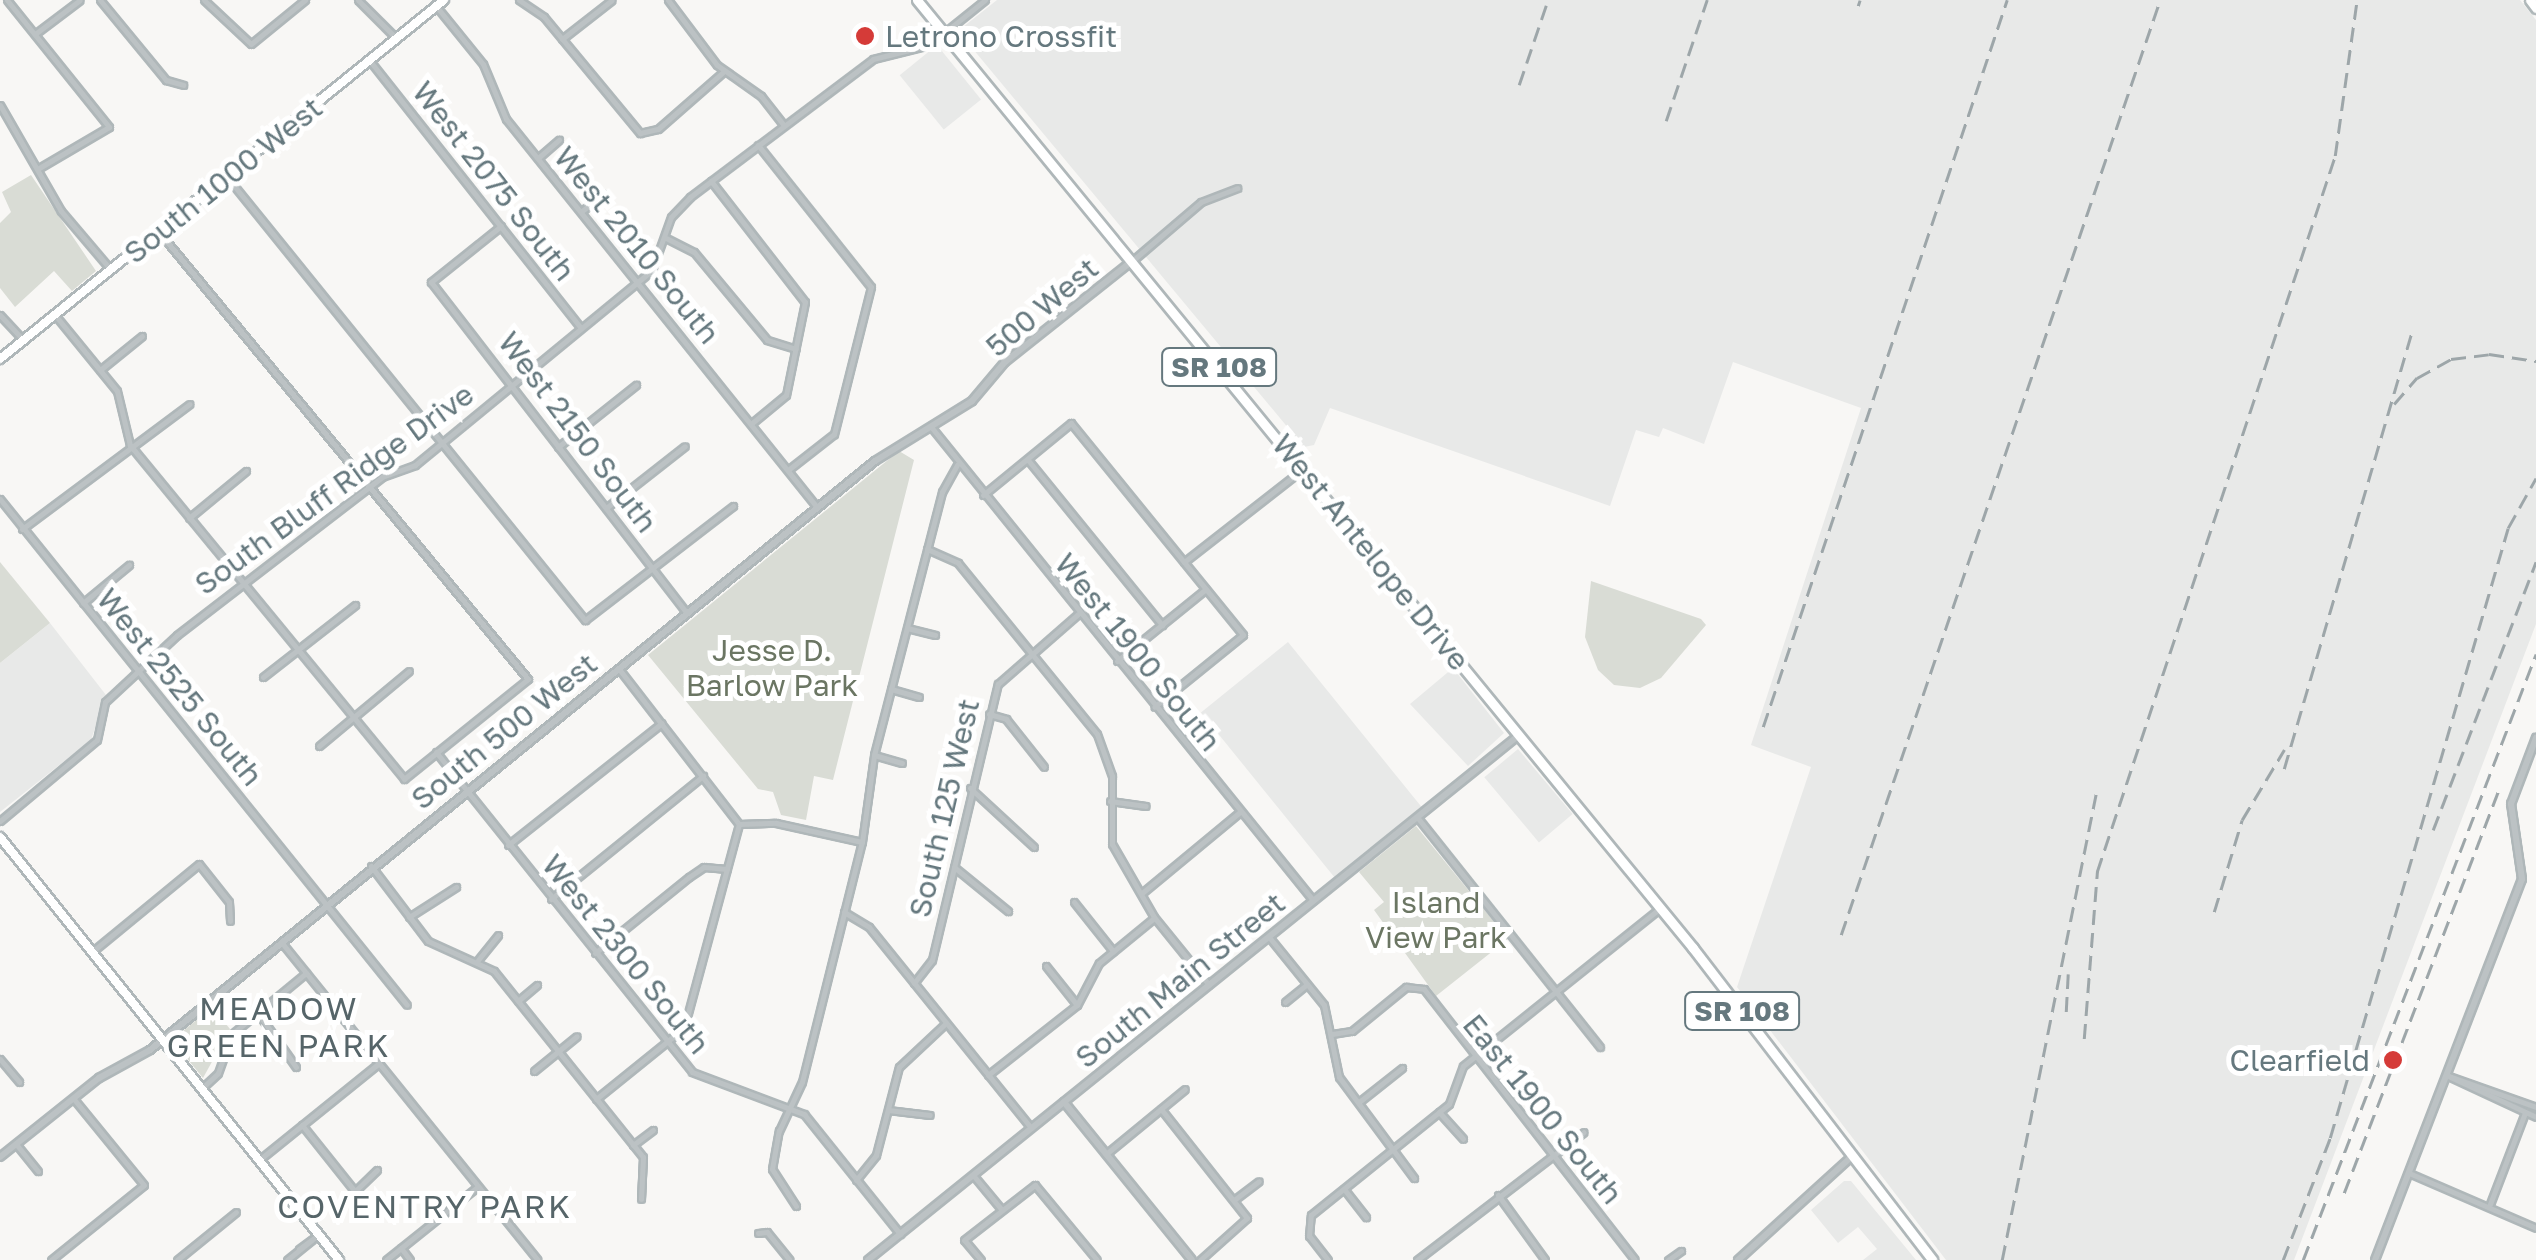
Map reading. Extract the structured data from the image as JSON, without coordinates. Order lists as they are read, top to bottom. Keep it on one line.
{"streets":{"main road":["South 1000 West","SR 108","West Antelope Drive"],"street":["West 2075 South","West 2010 South","500 West","West 2150 South","South Bluff Ridge Drive","West 1900 South","West 2525 South","South 500 West","South 125 West","West 2300 South","South Main Street","East 1900 South"]},"crossings":[["South 1000 West","West 2075 South"],["South 1000 West","West 2010 South"],["West 2075 South","West 2150 South"],["West 2075 South","South Bluff Ridge Drive"],["West 2010 South","South Bluff Ridge Drive"],["West 2010 South","South 500 West"],["500 West","West Antelope Drive"],["500 West","West 1900 South"],["500 West","South 500 West"],["SR 108","West Antelope Drive"],["SR 108","South Main Street"],["West 2150 South","South Bluff Ridge Drive"],["West 2150 South","South 500 West"],["South Bluff Ridge Drive","West Antelope Drive"],["South Bluff Ridge Drive","West 2525 South"],["West Antelope Drive","South Main Street"],["West 1900 South","South 125 West"],["West 1900 South","South Main Street"],["West 2525 South","South 500 West"],["South 500 West","West 2300 South"]],"districts":["MEADOW GREEN PARK","COVENTRY PARK"],"parks":["Jesse D. Barlow Park","Island View Park"],"places":["Letrono Crossfit","Clearfield"]}
